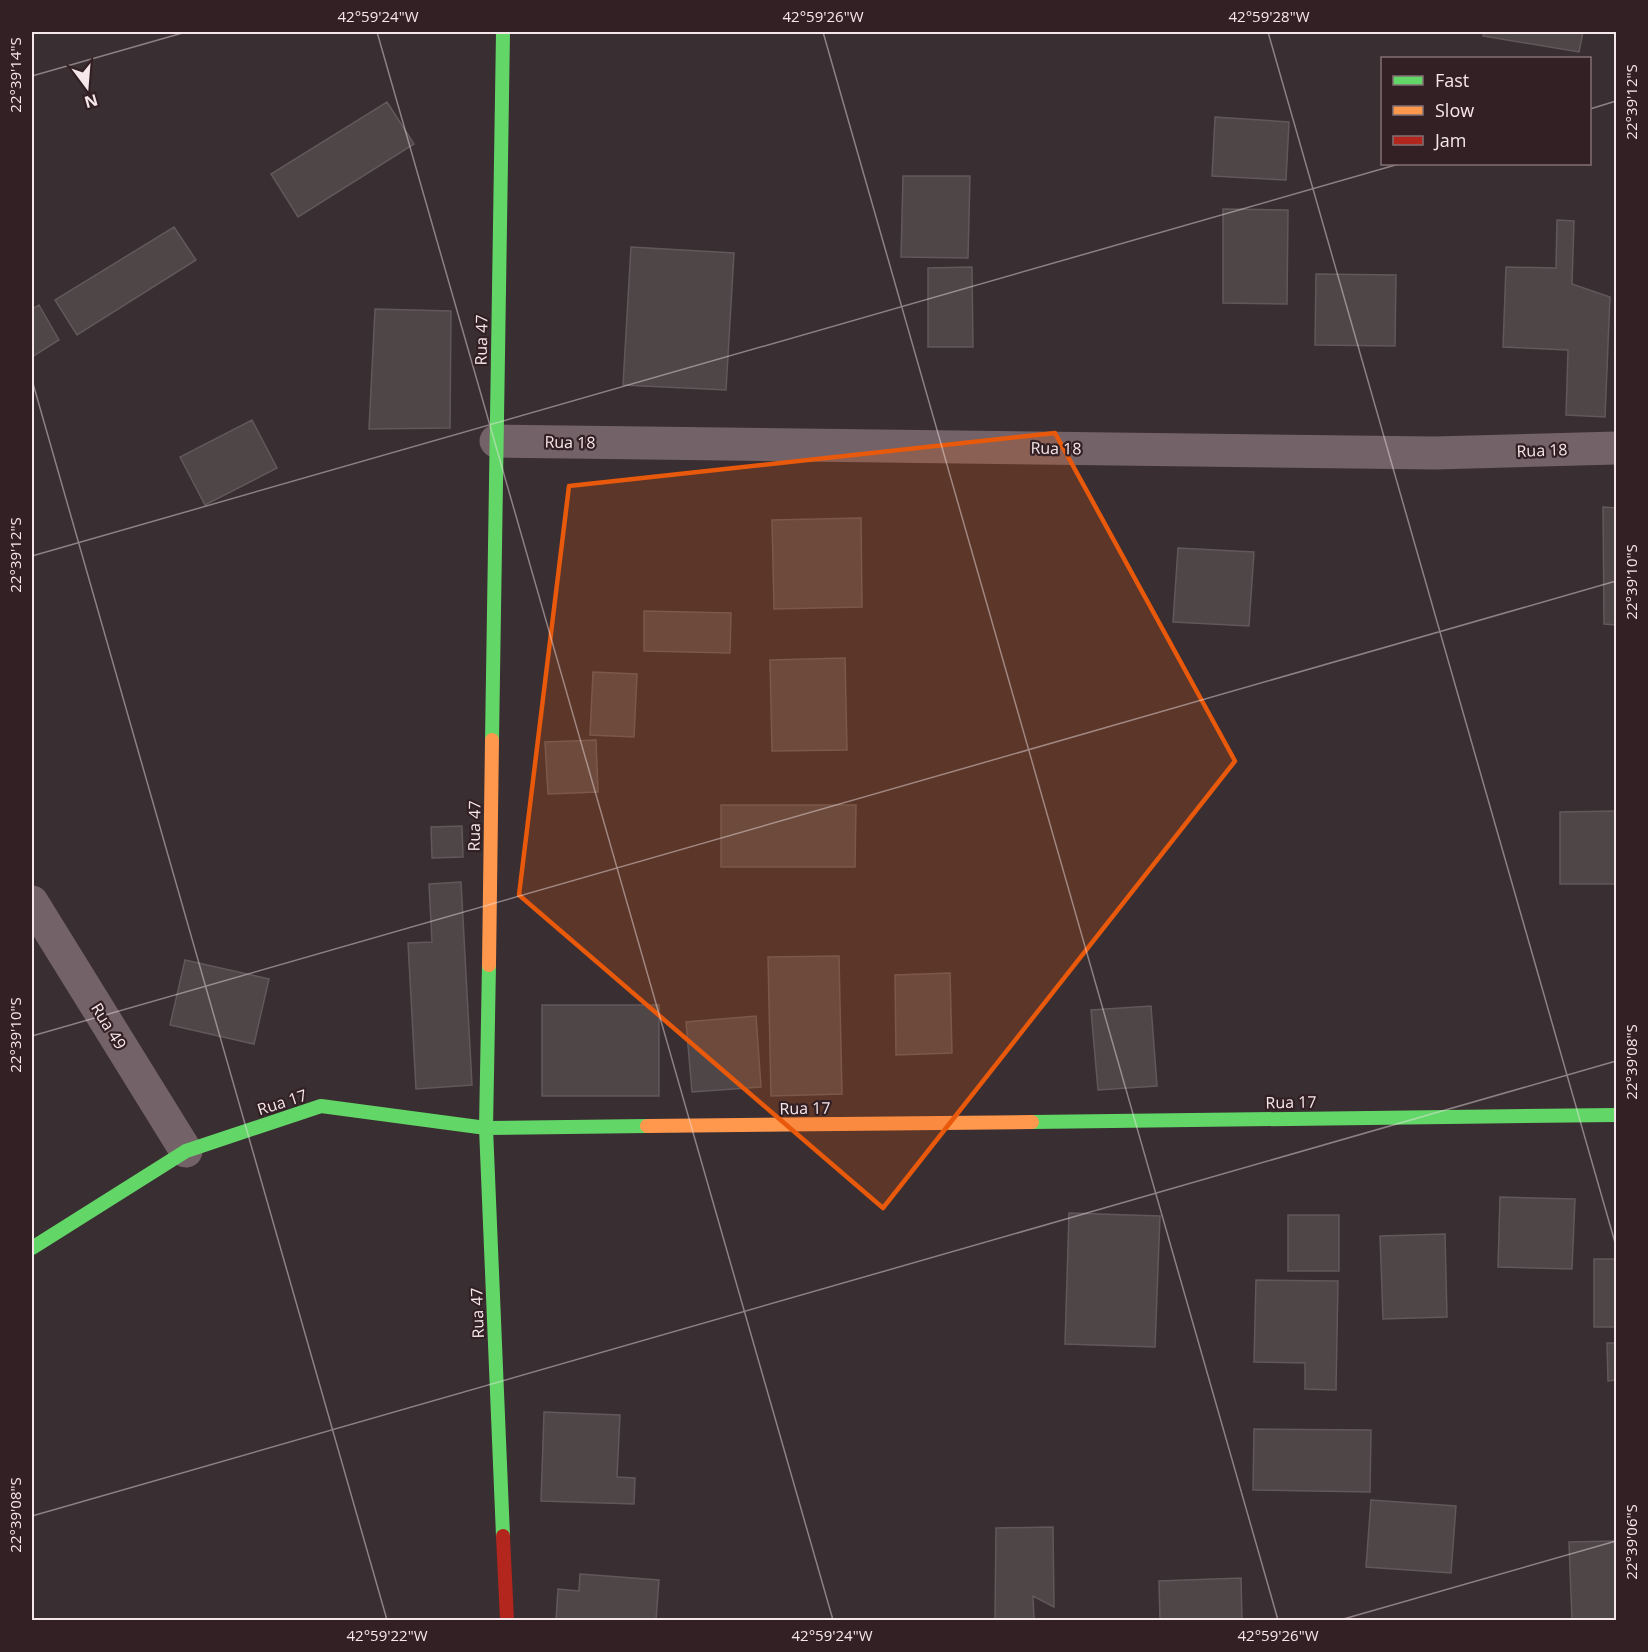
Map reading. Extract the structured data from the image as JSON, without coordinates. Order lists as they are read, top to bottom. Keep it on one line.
{"streets":{"street":["Rua 47","Rua 18","Rua 49","Rua 17"]},"crossings":[["Rua 47","Rua 18"],["Rua 47","Rua 17"],["Rua 49","Rua 17"]],"legend":["Fast","Slow","Jam"],"north":"bottom","coordinates":["42°59'24\"W","42°59'26\"W","42°59'28\"W","22°39'14\"S","22°39'12\"S","22°39'10\"S","22°39'08\"S","22°39'06\"S","42°59'22\"W"]}
